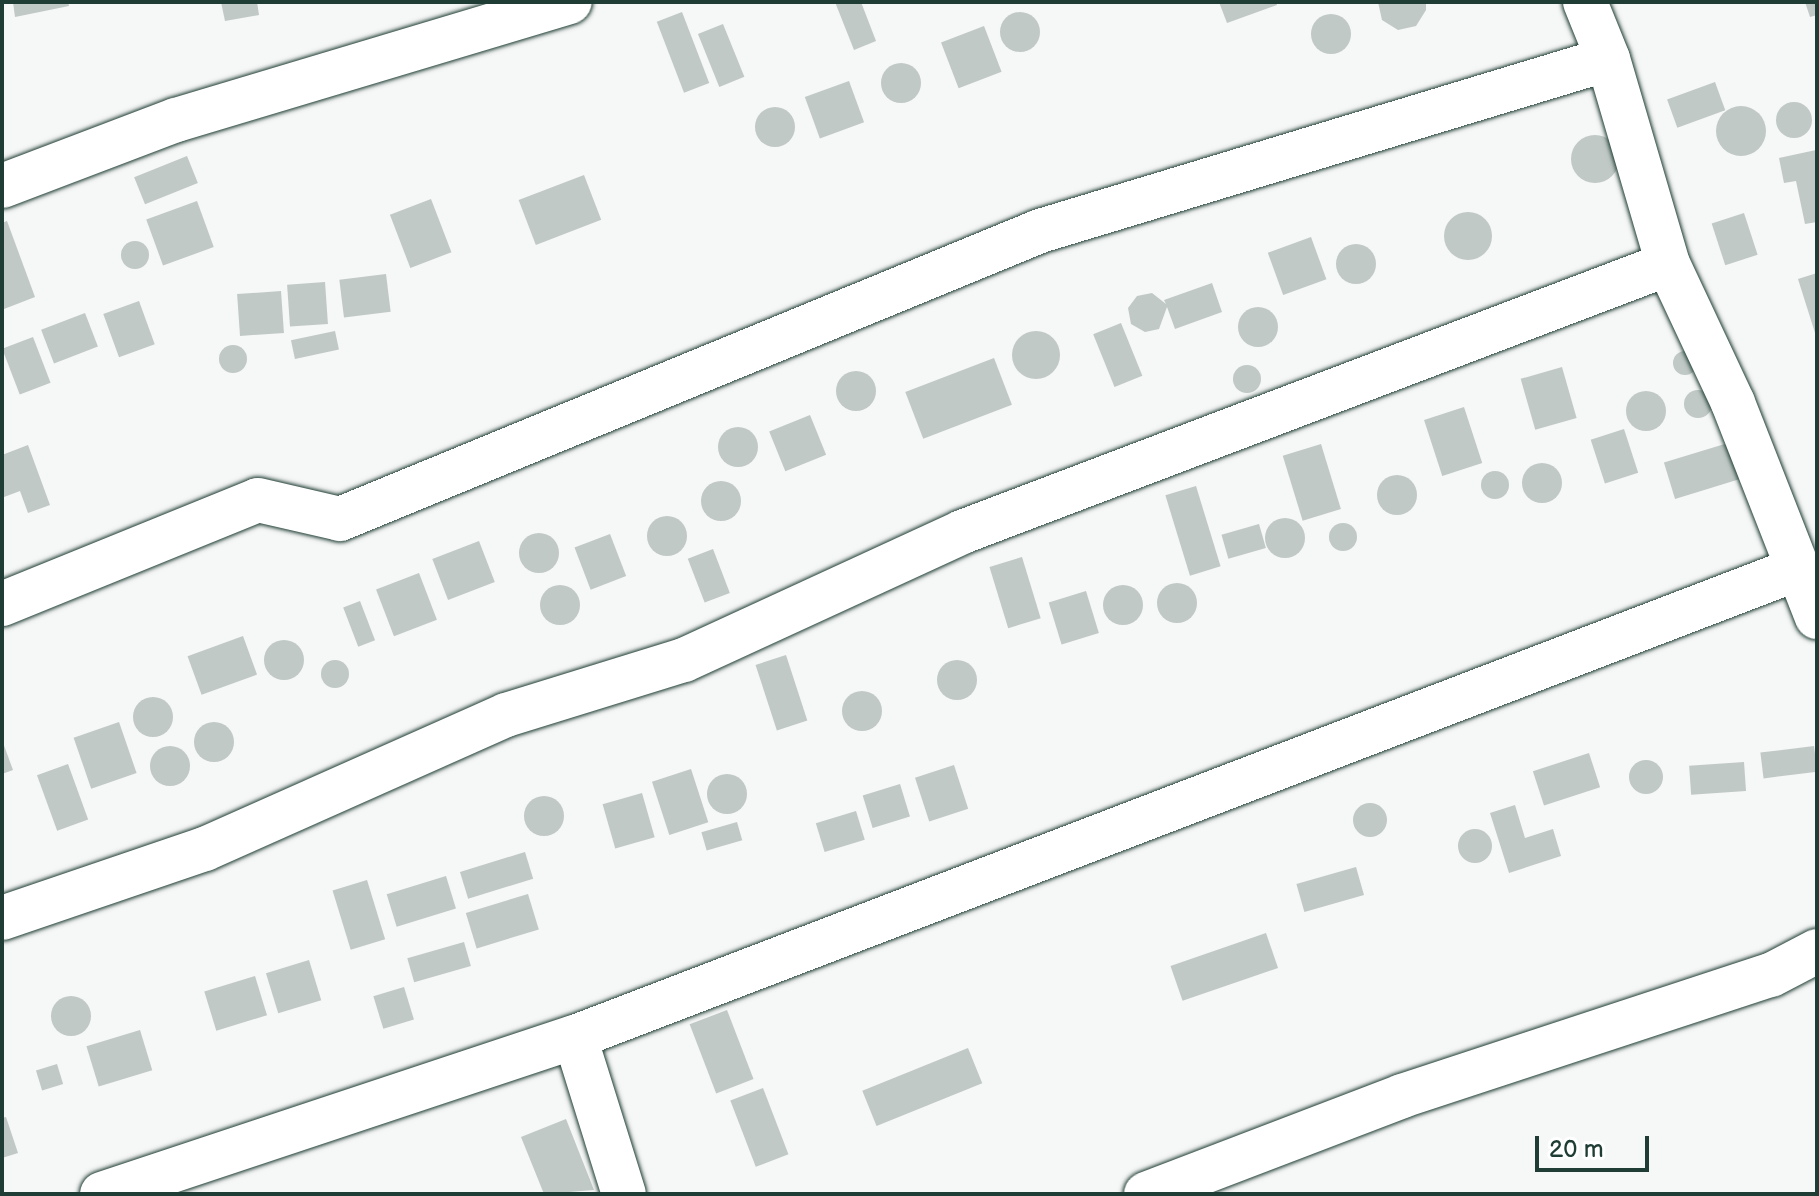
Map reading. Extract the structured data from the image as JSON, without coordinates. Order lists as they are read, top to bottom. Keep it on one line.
{"scale_bar":"20 m"}
